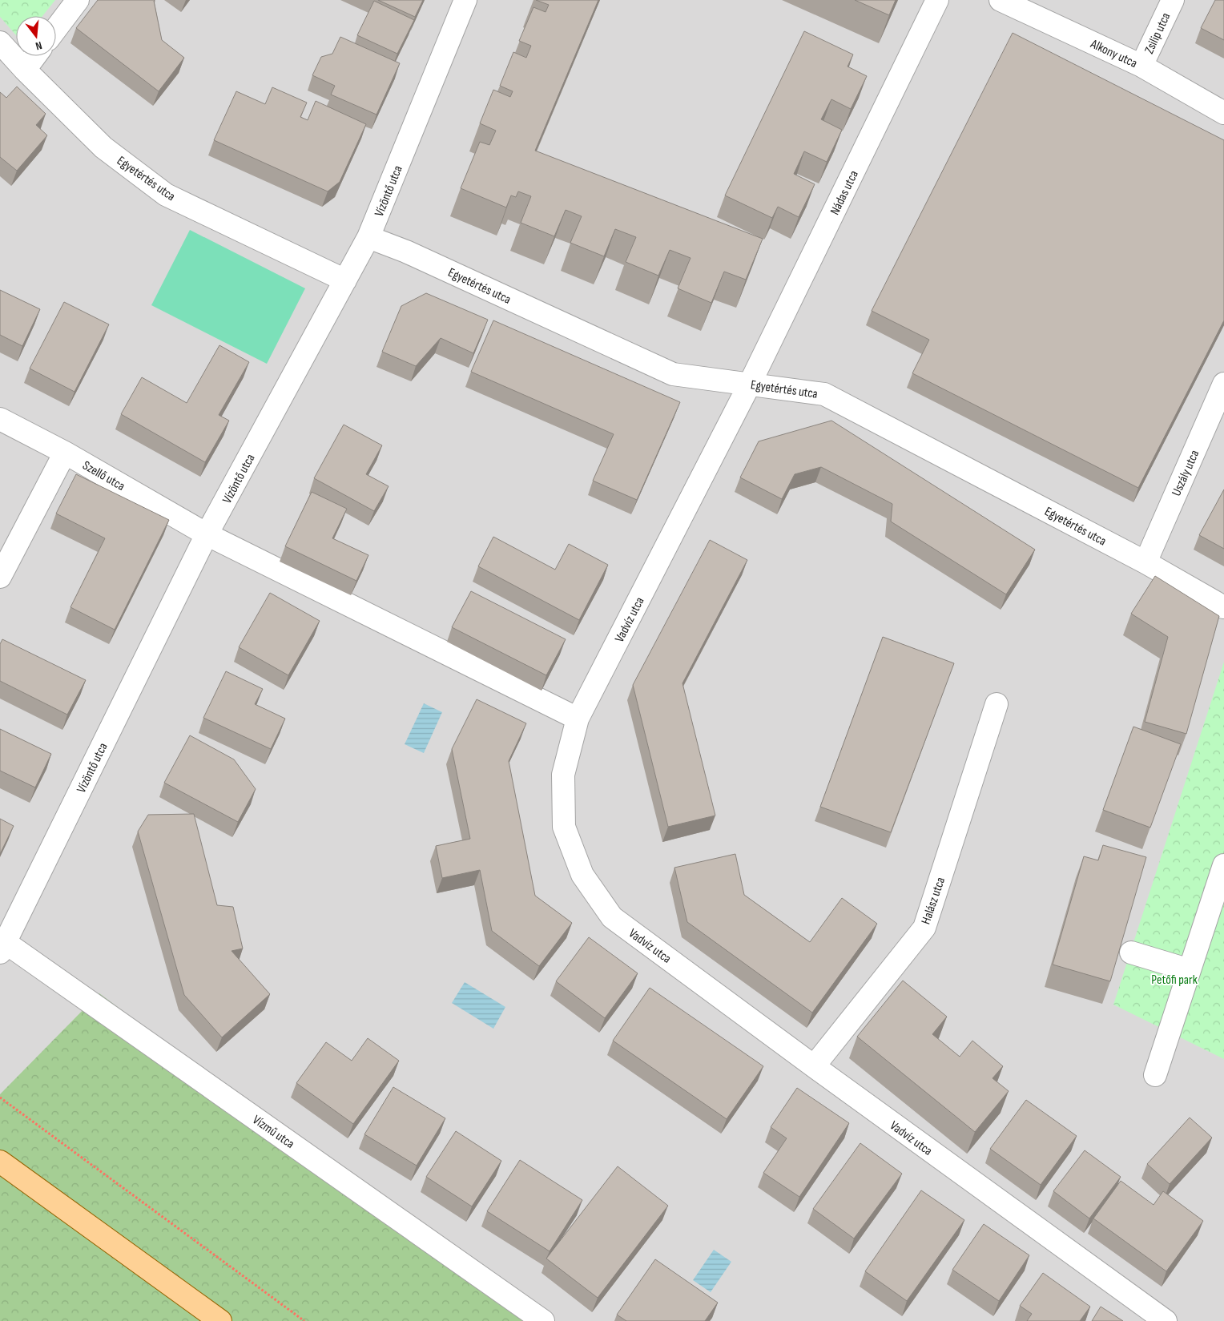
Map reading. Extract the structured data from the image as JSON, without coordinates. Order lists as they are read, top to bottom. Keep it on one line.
{"streets":{"street":["Zsilip utca","Alkony utca","Egyetértés utca","Vízöntő utca","Nádas utca","Uszály utca","Szellő utca","Vadvíz utca","Halász utca","Vízmű utca"]},"crossings":[["Zsilip utca","Alkony utca"],["Egyetértés utca","Vízöntő utca"],["Egyetértés utca","Nádas utca"],["Egyetértés utca","Uszály utca"],["Egyetértés utca","Vadvíz utca"],["Vízöntő utca","Szellő utca"],["Vízöntő utca","Vízmű utca"],["Nádas utca","Vadvíz utca"],["Szellő utca","Vadvíz utca"],["Vadvíz utca","Halász utca"]],"parks":["Petőfi park"],"north":"bottom"}
